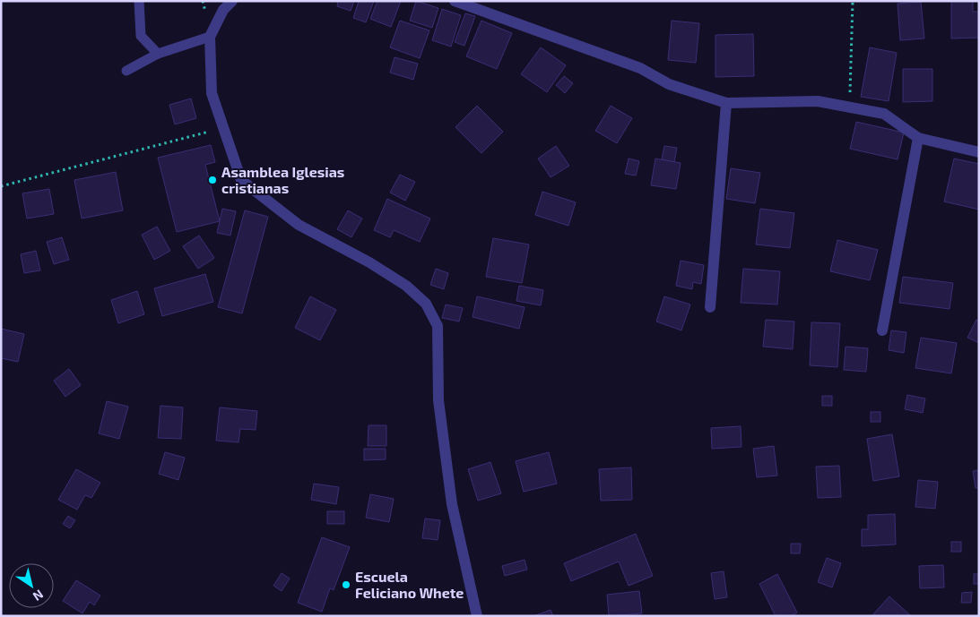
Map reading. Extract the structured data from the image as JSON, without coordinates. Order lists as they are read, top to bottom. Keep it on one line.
{"places":["Asamblea Iglesias cristianas","Escuela Feliciano Whete"],"north":"bottom right"}
